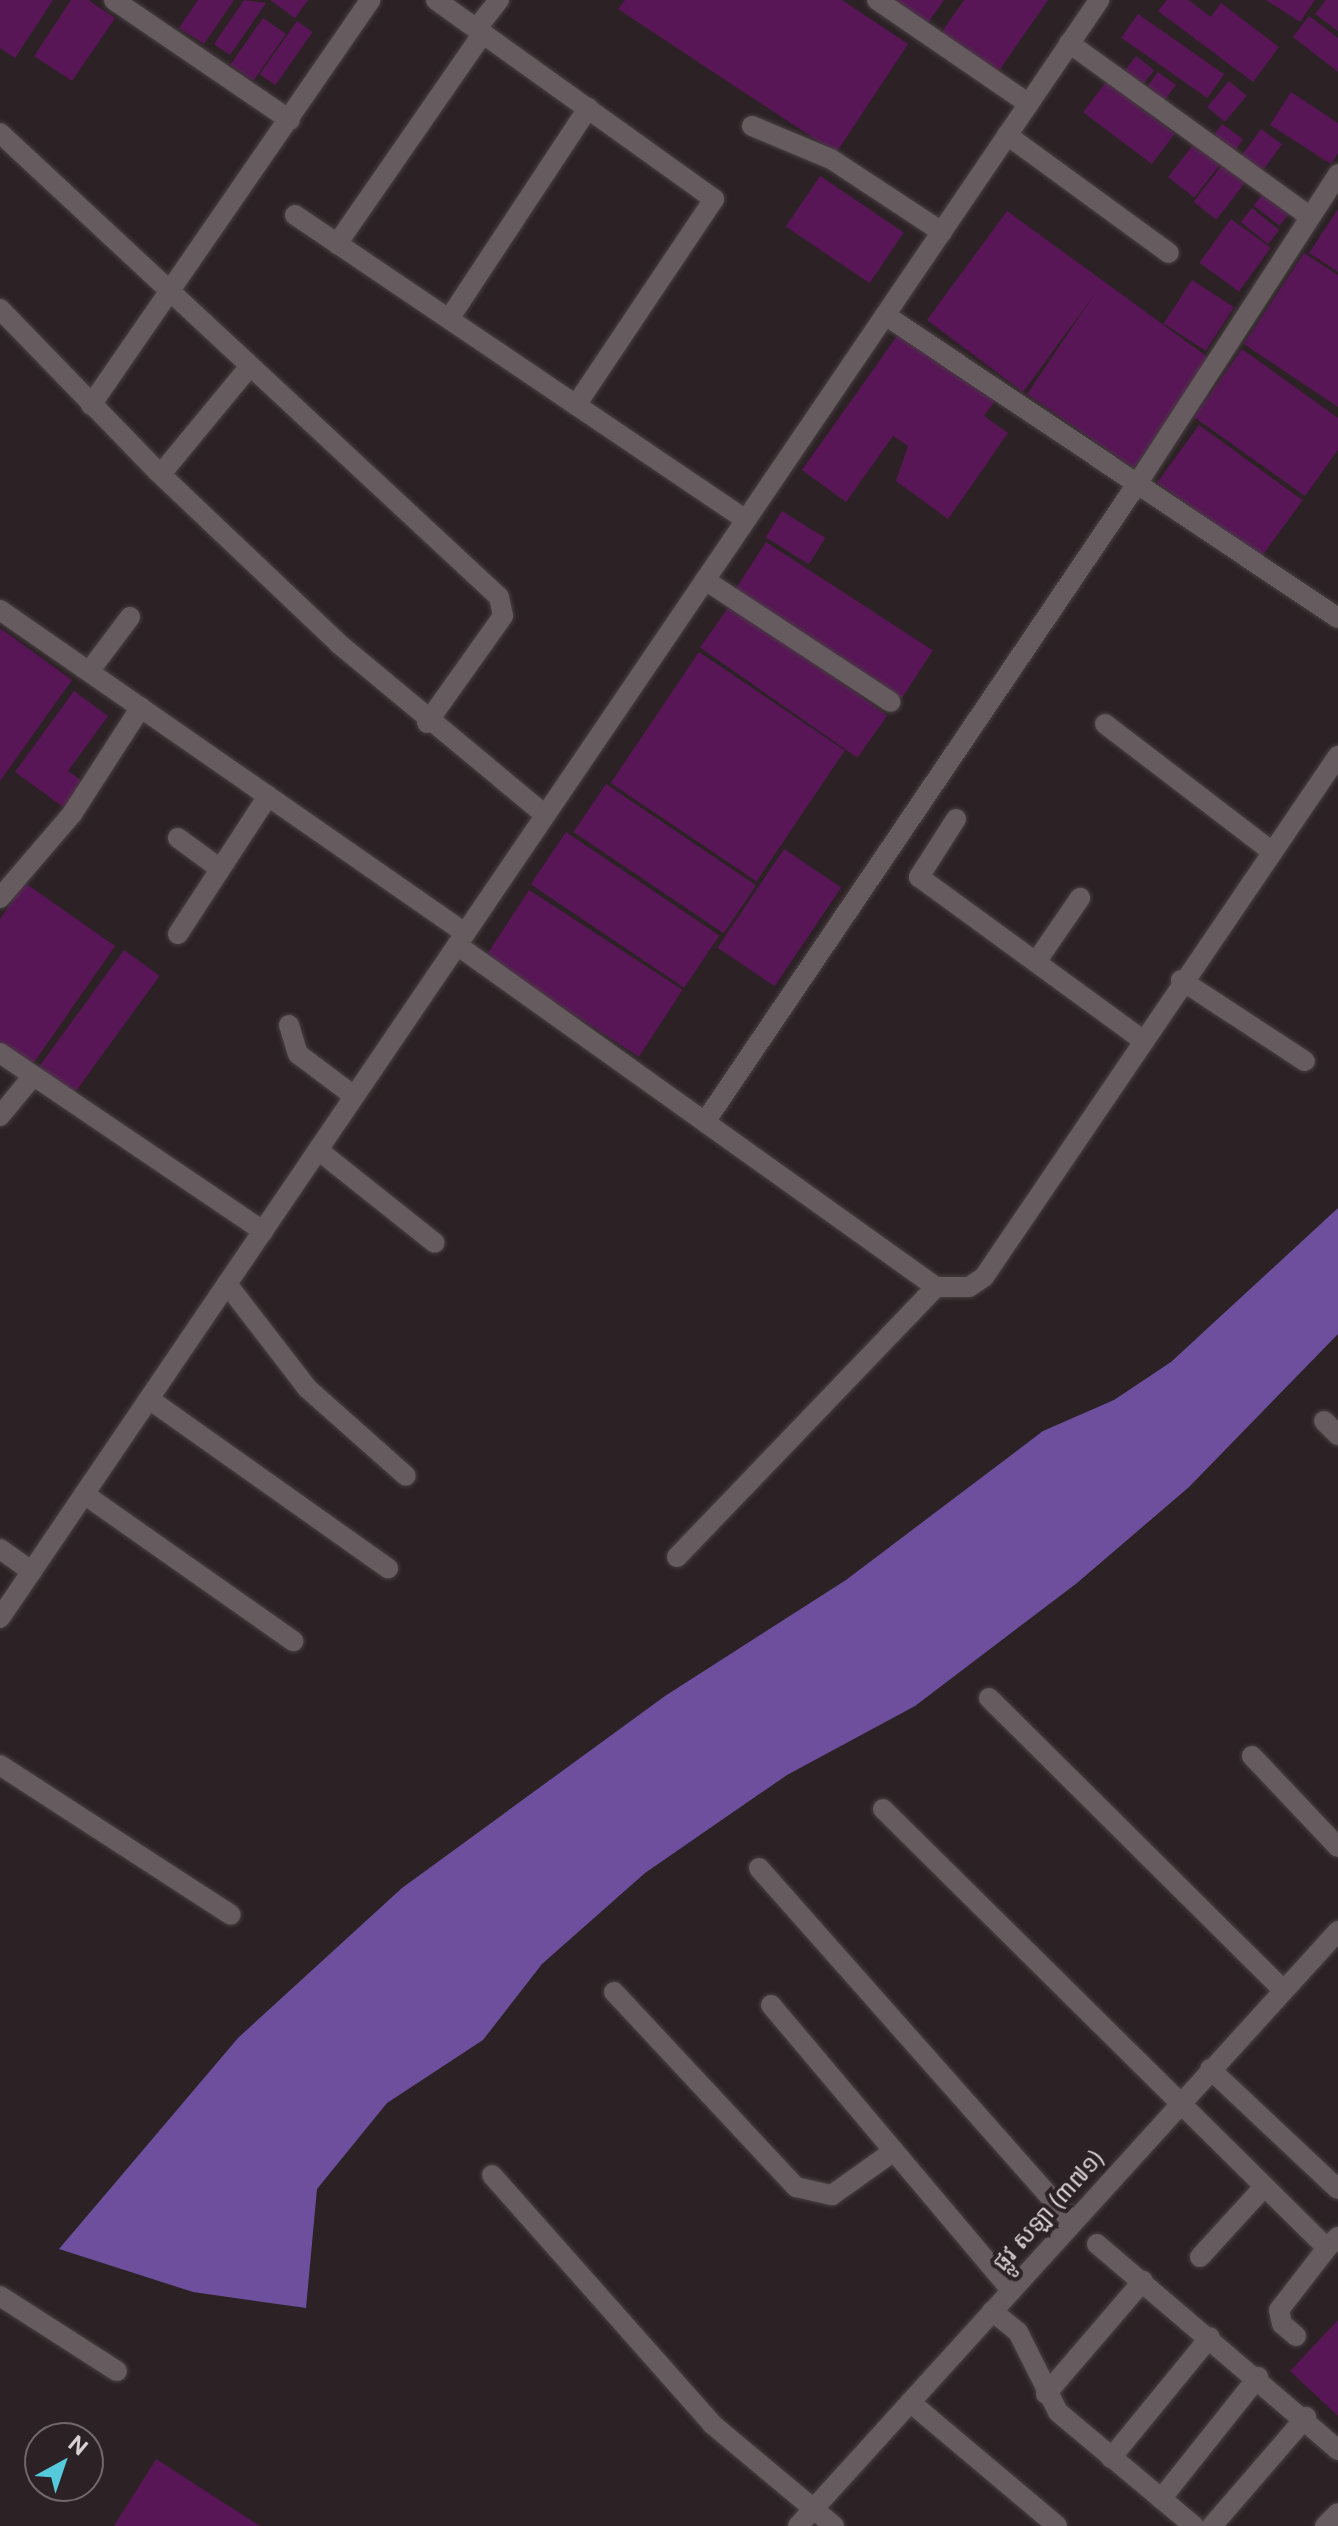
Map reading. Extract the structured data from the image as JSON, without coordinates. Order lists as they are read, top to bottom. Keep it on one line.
{"streets":{"street":["ផ្លូវ សឡា (៣៧១)"]},"north":"top right"}
